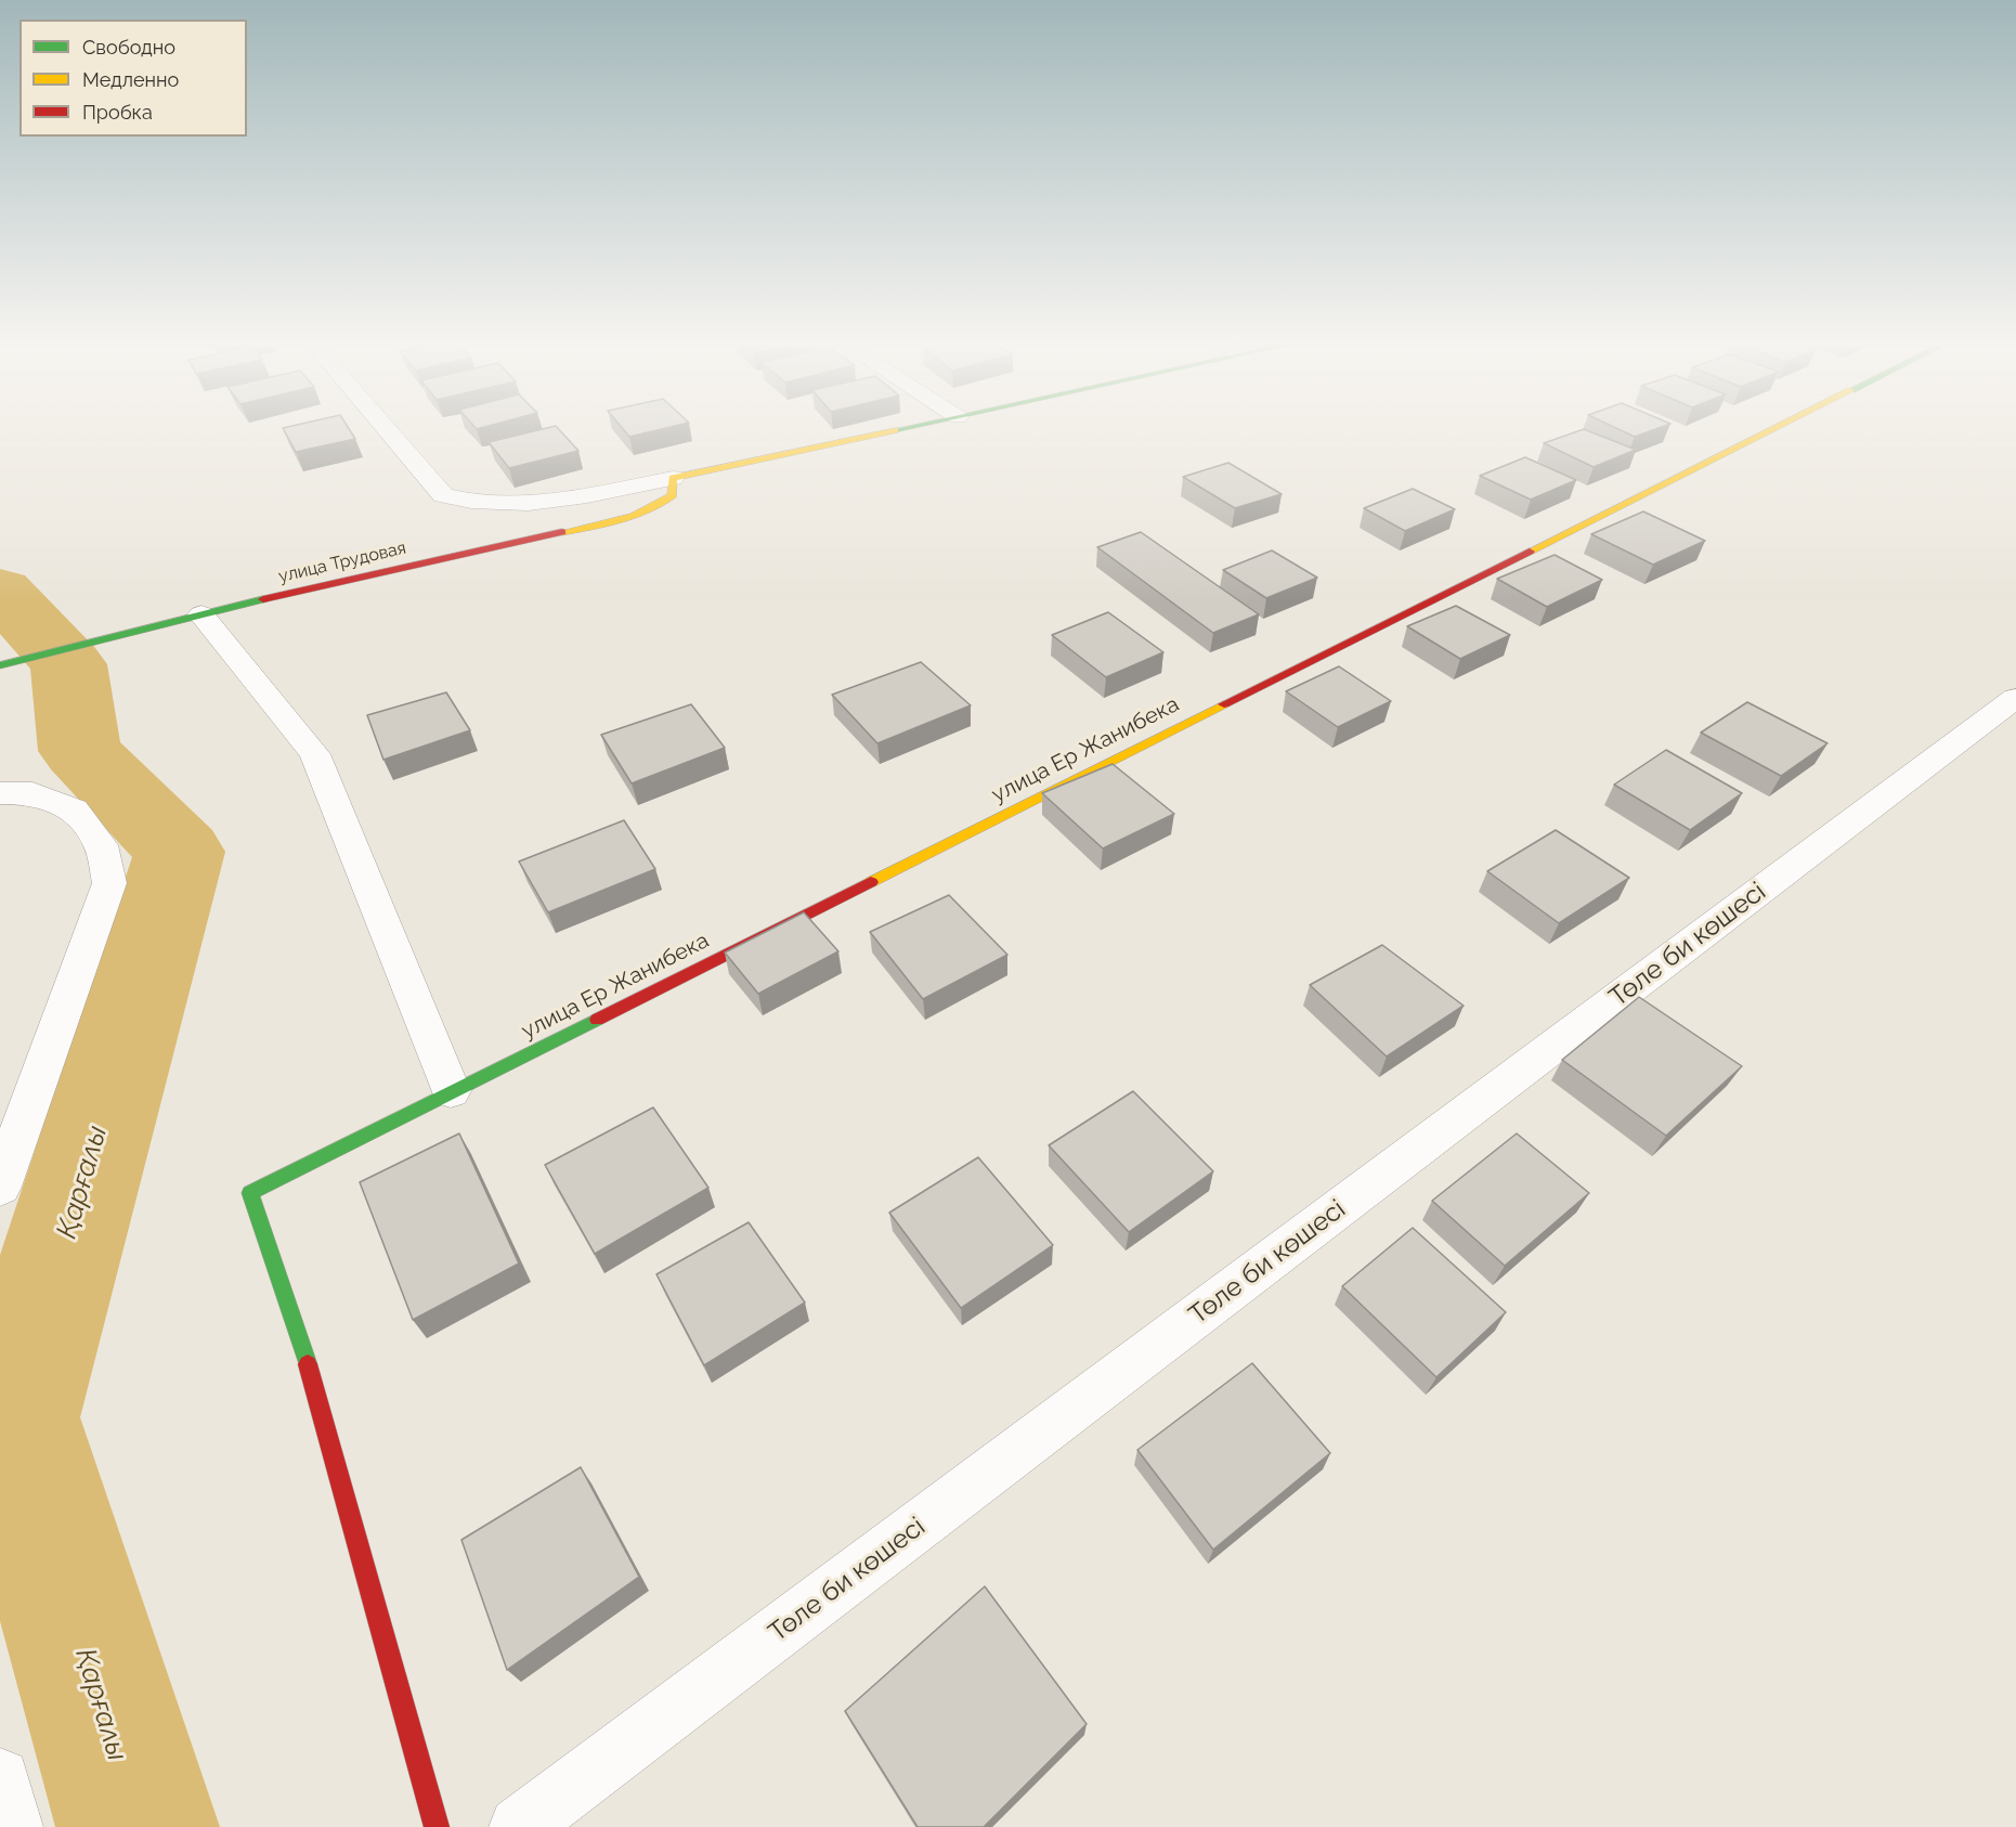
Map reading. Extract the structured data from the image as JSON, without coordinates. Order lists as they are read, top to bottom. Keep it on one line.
{"streets":{"street":["улица Трудовая","улица Ер Жанибека","Төле би көшесі"]},"water":["Қарғалы"],"legend":["Свободно","Медленно","Пробка"]}
